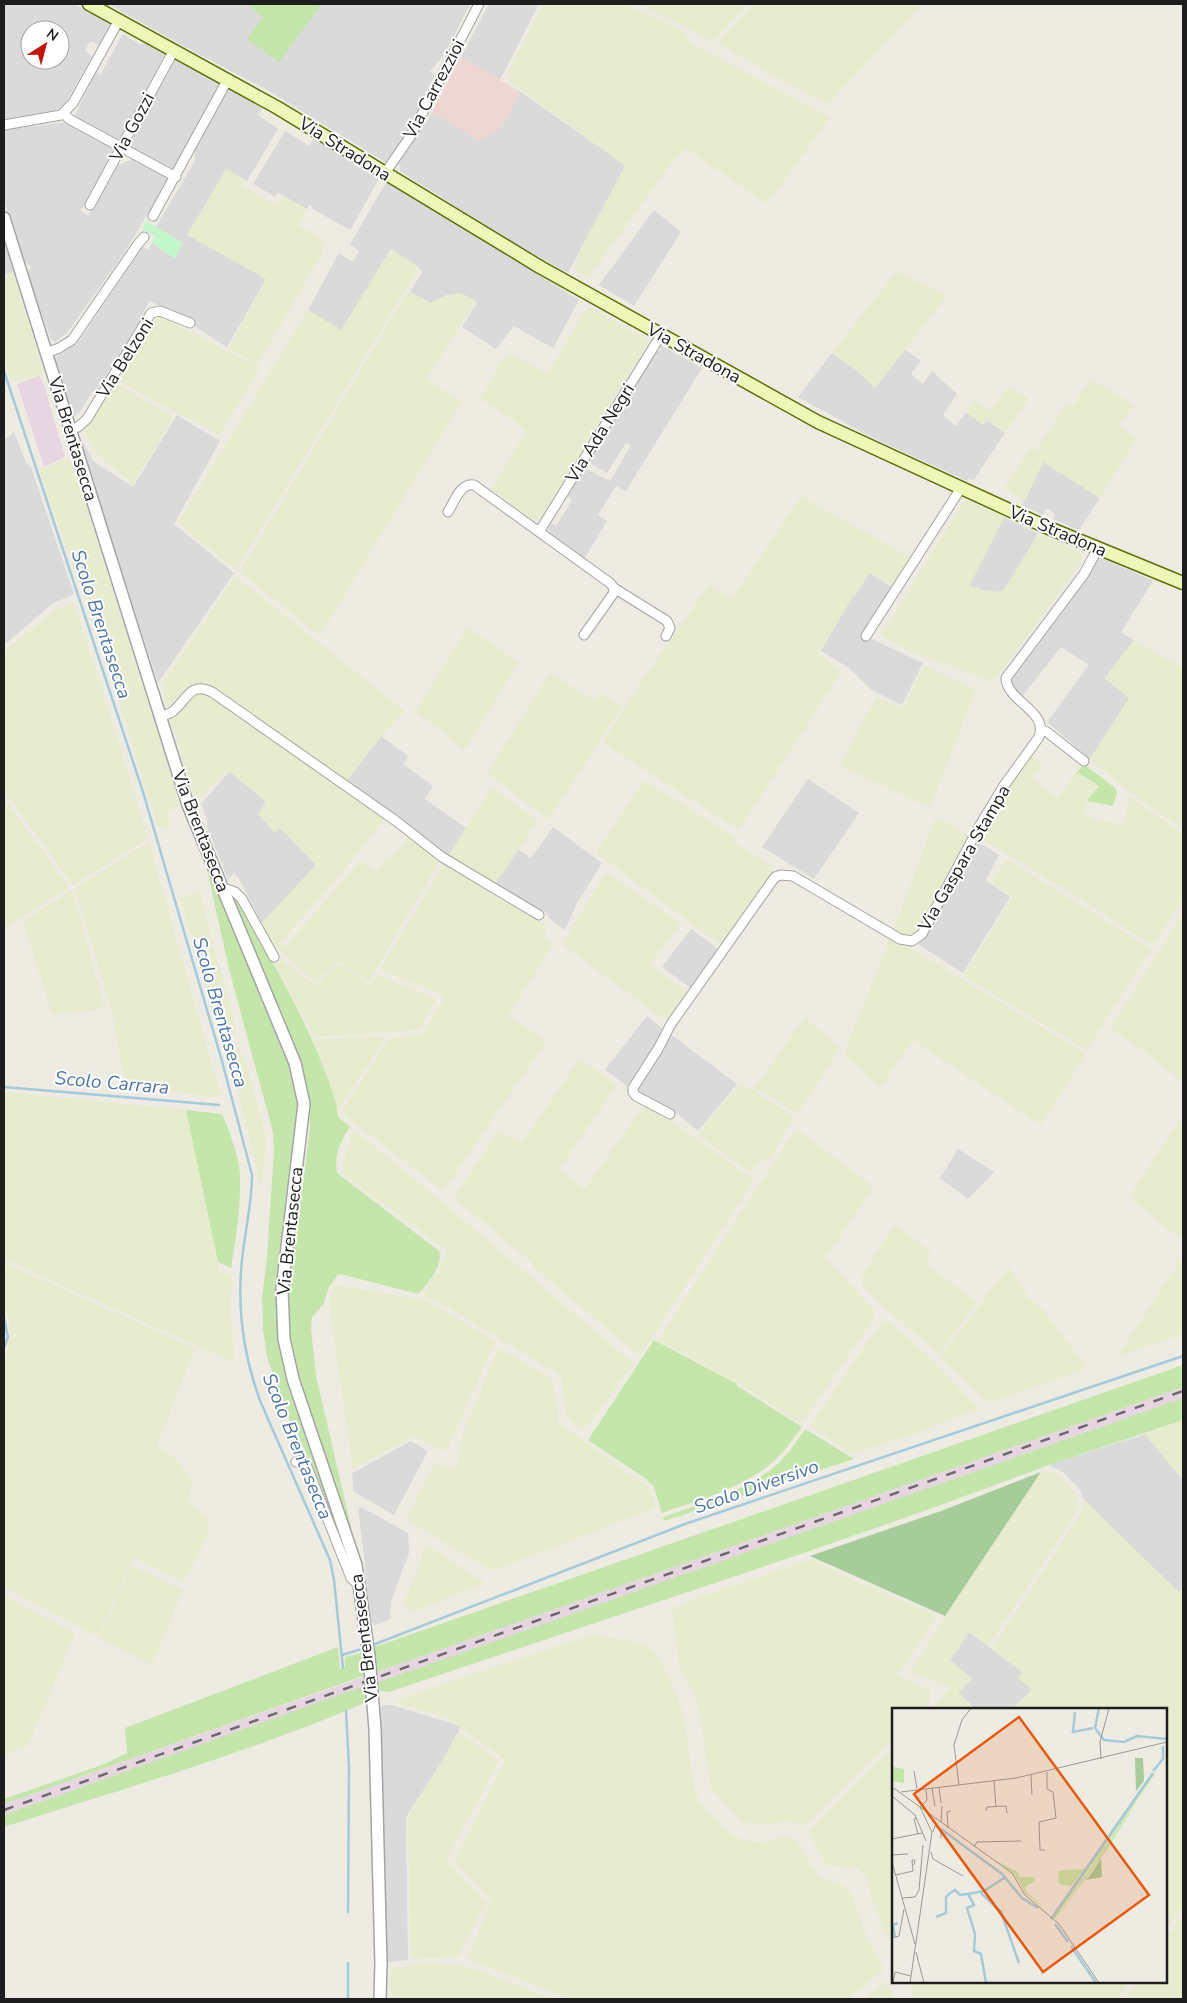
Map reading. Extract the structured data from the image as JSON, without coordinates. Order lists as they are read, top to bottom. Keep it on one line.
{"streets":{"main road":["Via Stradona"],"street":["Via Carrezzioi","Via Gozzi","Via Belzoni","Via Ada Negri","Via Brentasecca","Via Gaspara Stampa"]},"crossings":[["Via Carrezzioi","Via Stradona"],["Via Gozzi","Via Stradona"],["Via Stradona","Via Ada Negri"],["Via Belzoni","Via Brentasecca"]],"water":["Scolo Brentasecca","Scolo Carrara","Scolo Diversivo"],"north":"top right"}
